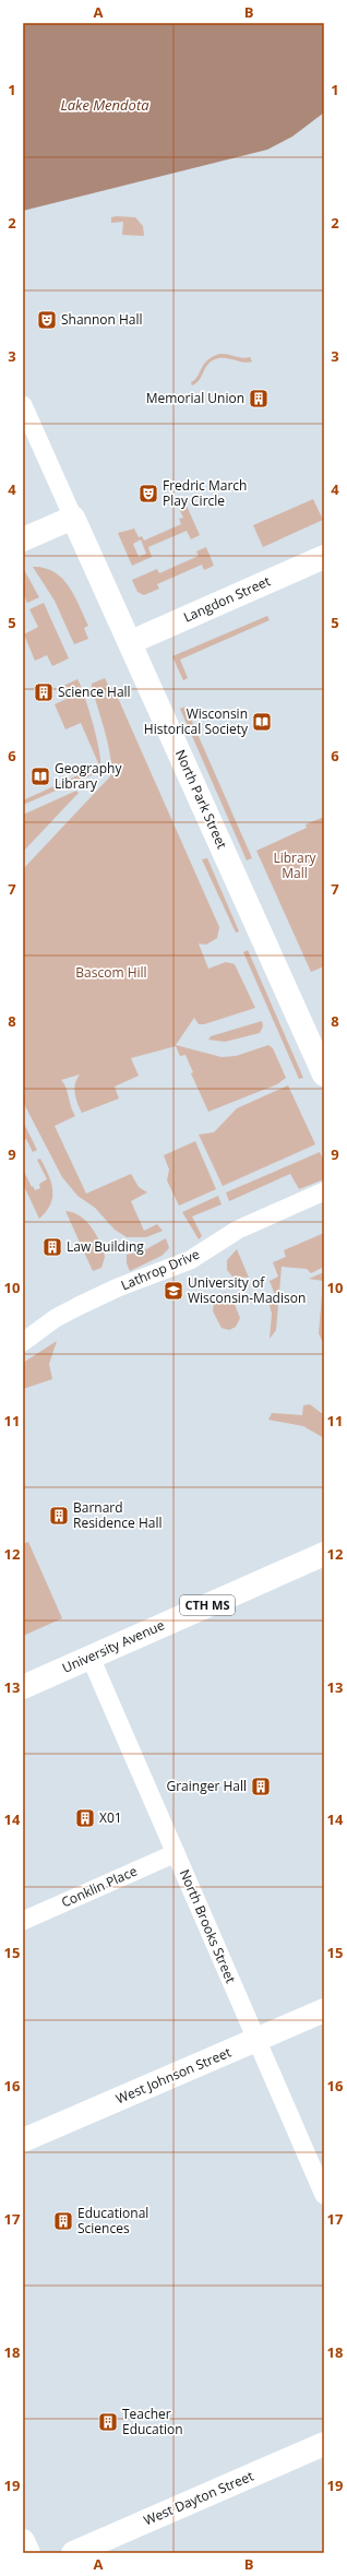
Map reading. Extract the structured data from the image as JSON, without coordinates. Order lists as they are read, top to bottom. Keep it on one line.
{"streets":{"street":["Langdon Street","North Park Street","Lathrop Drive","CTH MS","University Avenue","Conklin Place","North Brooks Street","West Johnson Street","West Dayton Street"]},"crossings":[["Langdon Street","North Park Street"],["University Avenue","North Brooks Street"],["Conklin Place","North Brooks Street"],["North Brooks Street","West Johnson Street"]],"water":["Lake Mendota"],"parks":["Library Mall","Bascom Hill"],"places":{"theatre":["Shannon Hall","Fredric March Play Circle"],"building":["Memorial Union","Science Hall","Law Building","Barnard Residence Hall","Grainger Hall","X01","Educational Sciences","Teacher Education"],"library":["Wisconsin Historical Society","Geography Library"],"school or university":["University of Wisconsin-Madison"]},"grid":{"columns":["A","B"],"rows":["1","2","3","4","5","6","7","8","9","10","11","12","13","14","15","16","17","18","19"]}}
